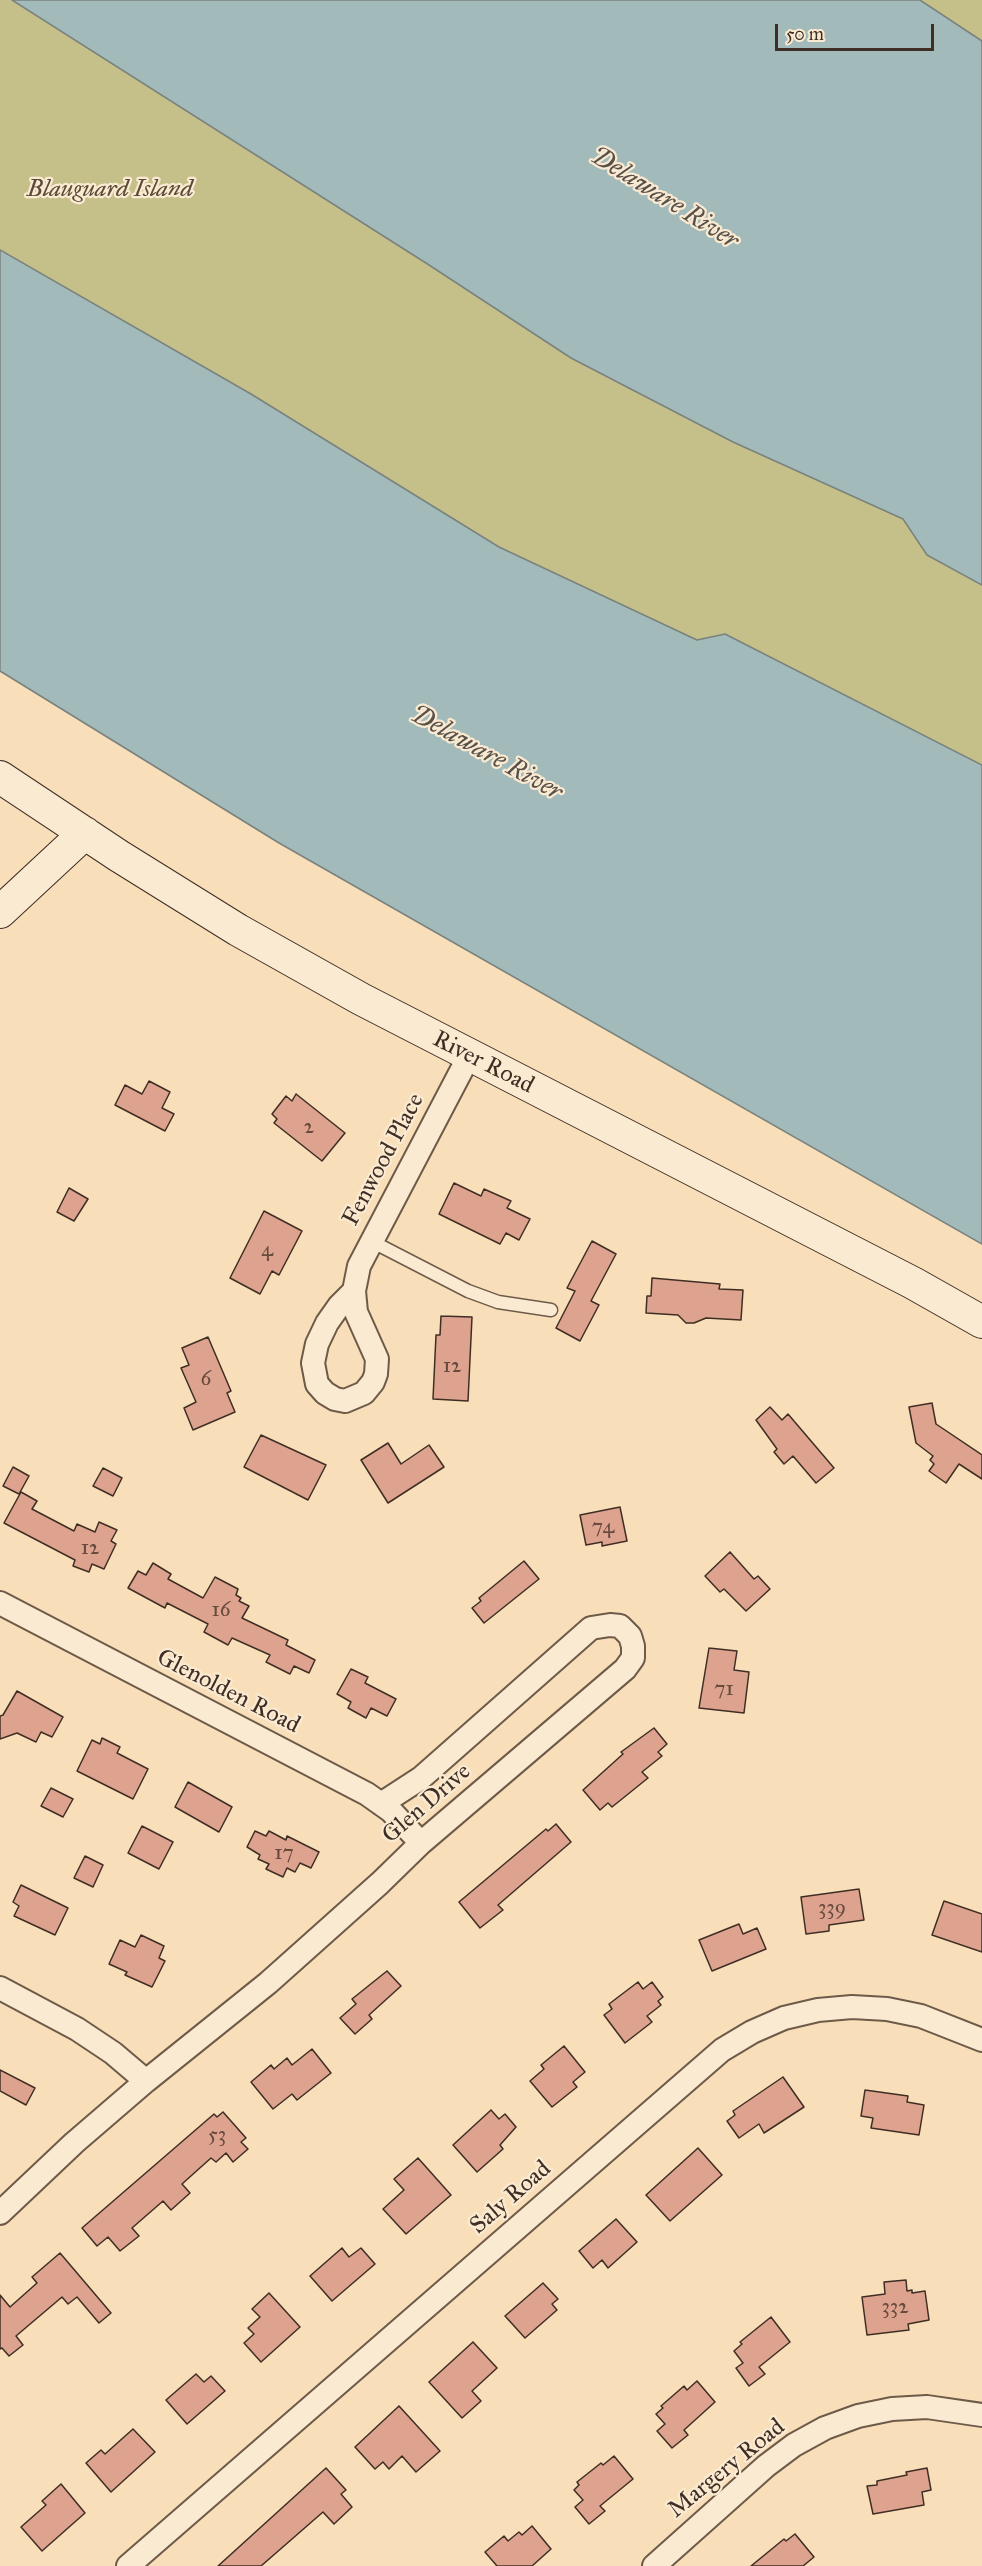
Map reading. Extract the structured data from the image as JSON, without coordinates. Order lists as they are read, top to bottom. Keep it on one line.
{"streets":{"main road":["River Road"],"street":["Fenwood Place","Glenolden Road","Glen Drive","Saly Road","Margery Road"]},"crossings":[["River Road","Fenwood Place"],["Glenolden Road","Glen Drive"]],"water":["Delaware River"],"parks":["Blauguard Island"],"house_numbers":["2","4","12","6","74","12","16","71","17","339","53","332"],"scale_bar":"50 m"}
